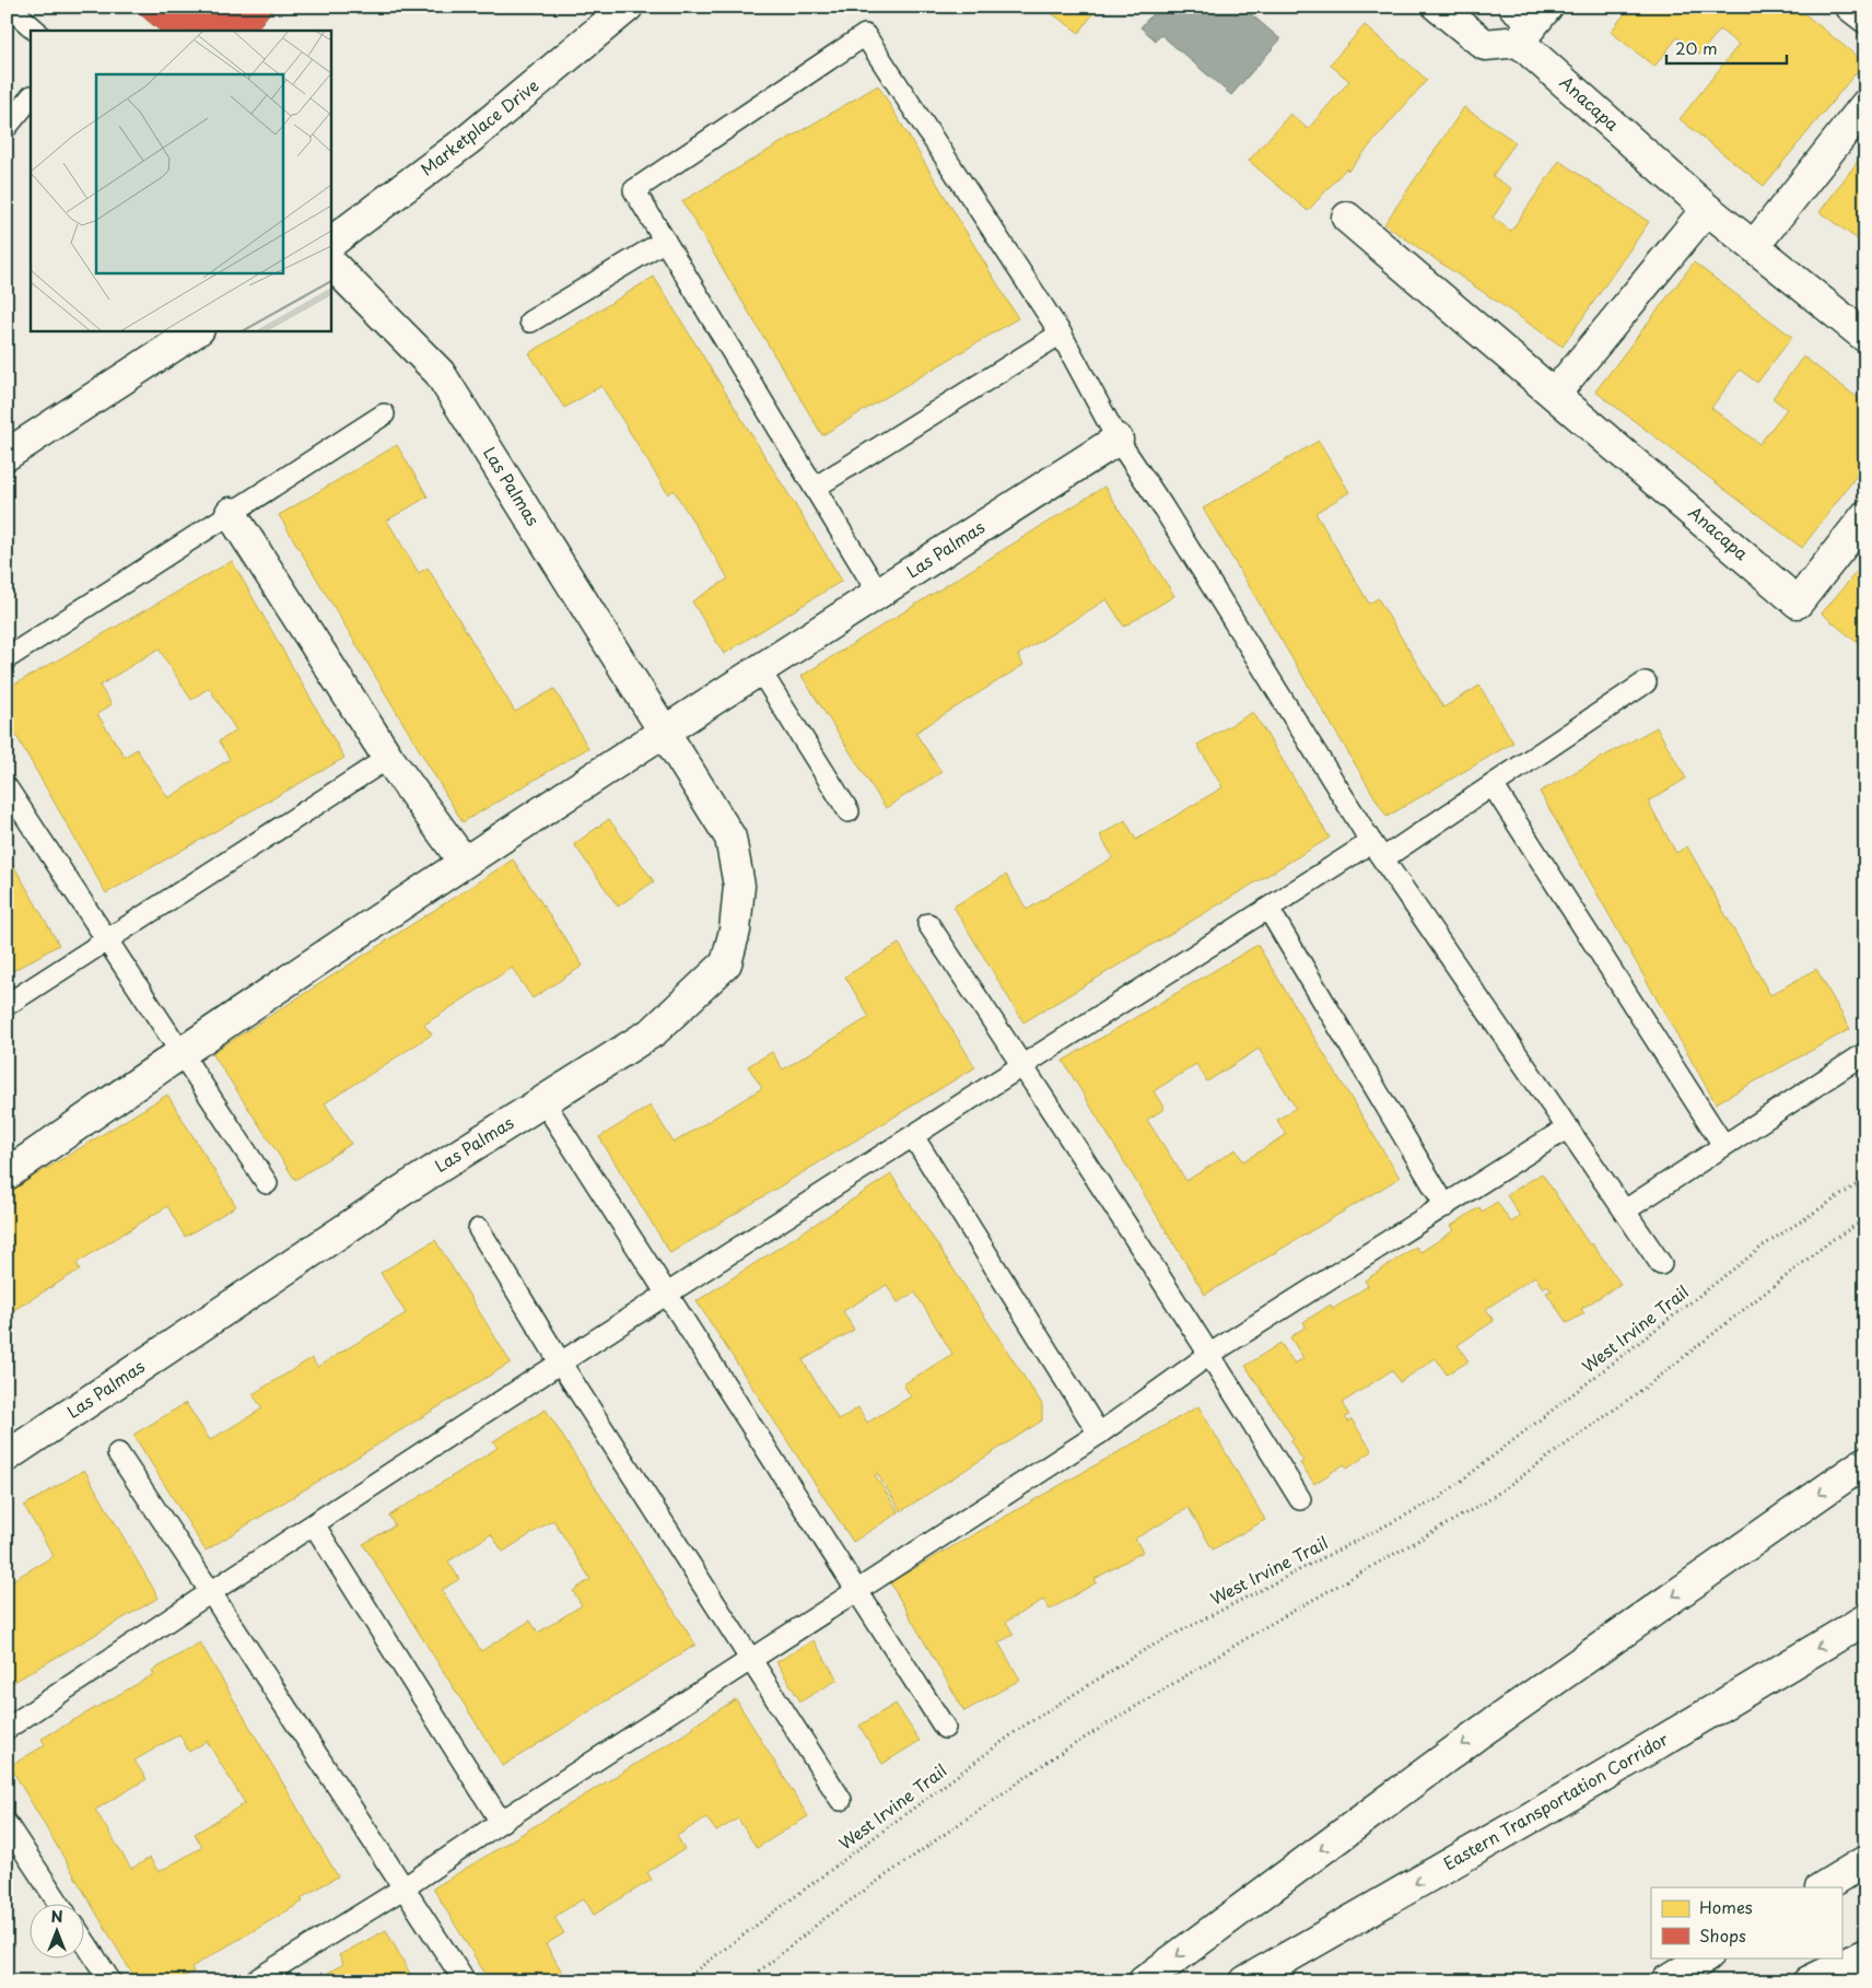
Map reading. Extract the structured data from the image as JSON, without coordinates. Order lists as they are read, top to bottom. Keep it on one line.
{"streets":{"main road":["Anacapa","Marketplace Drive","Las Palmas","Eastern Transportation Corridor"],"path":["West Irvine Trail"]},"legend":["Homes","Shops"],"scale_bar":"20 m","north":"top"}
